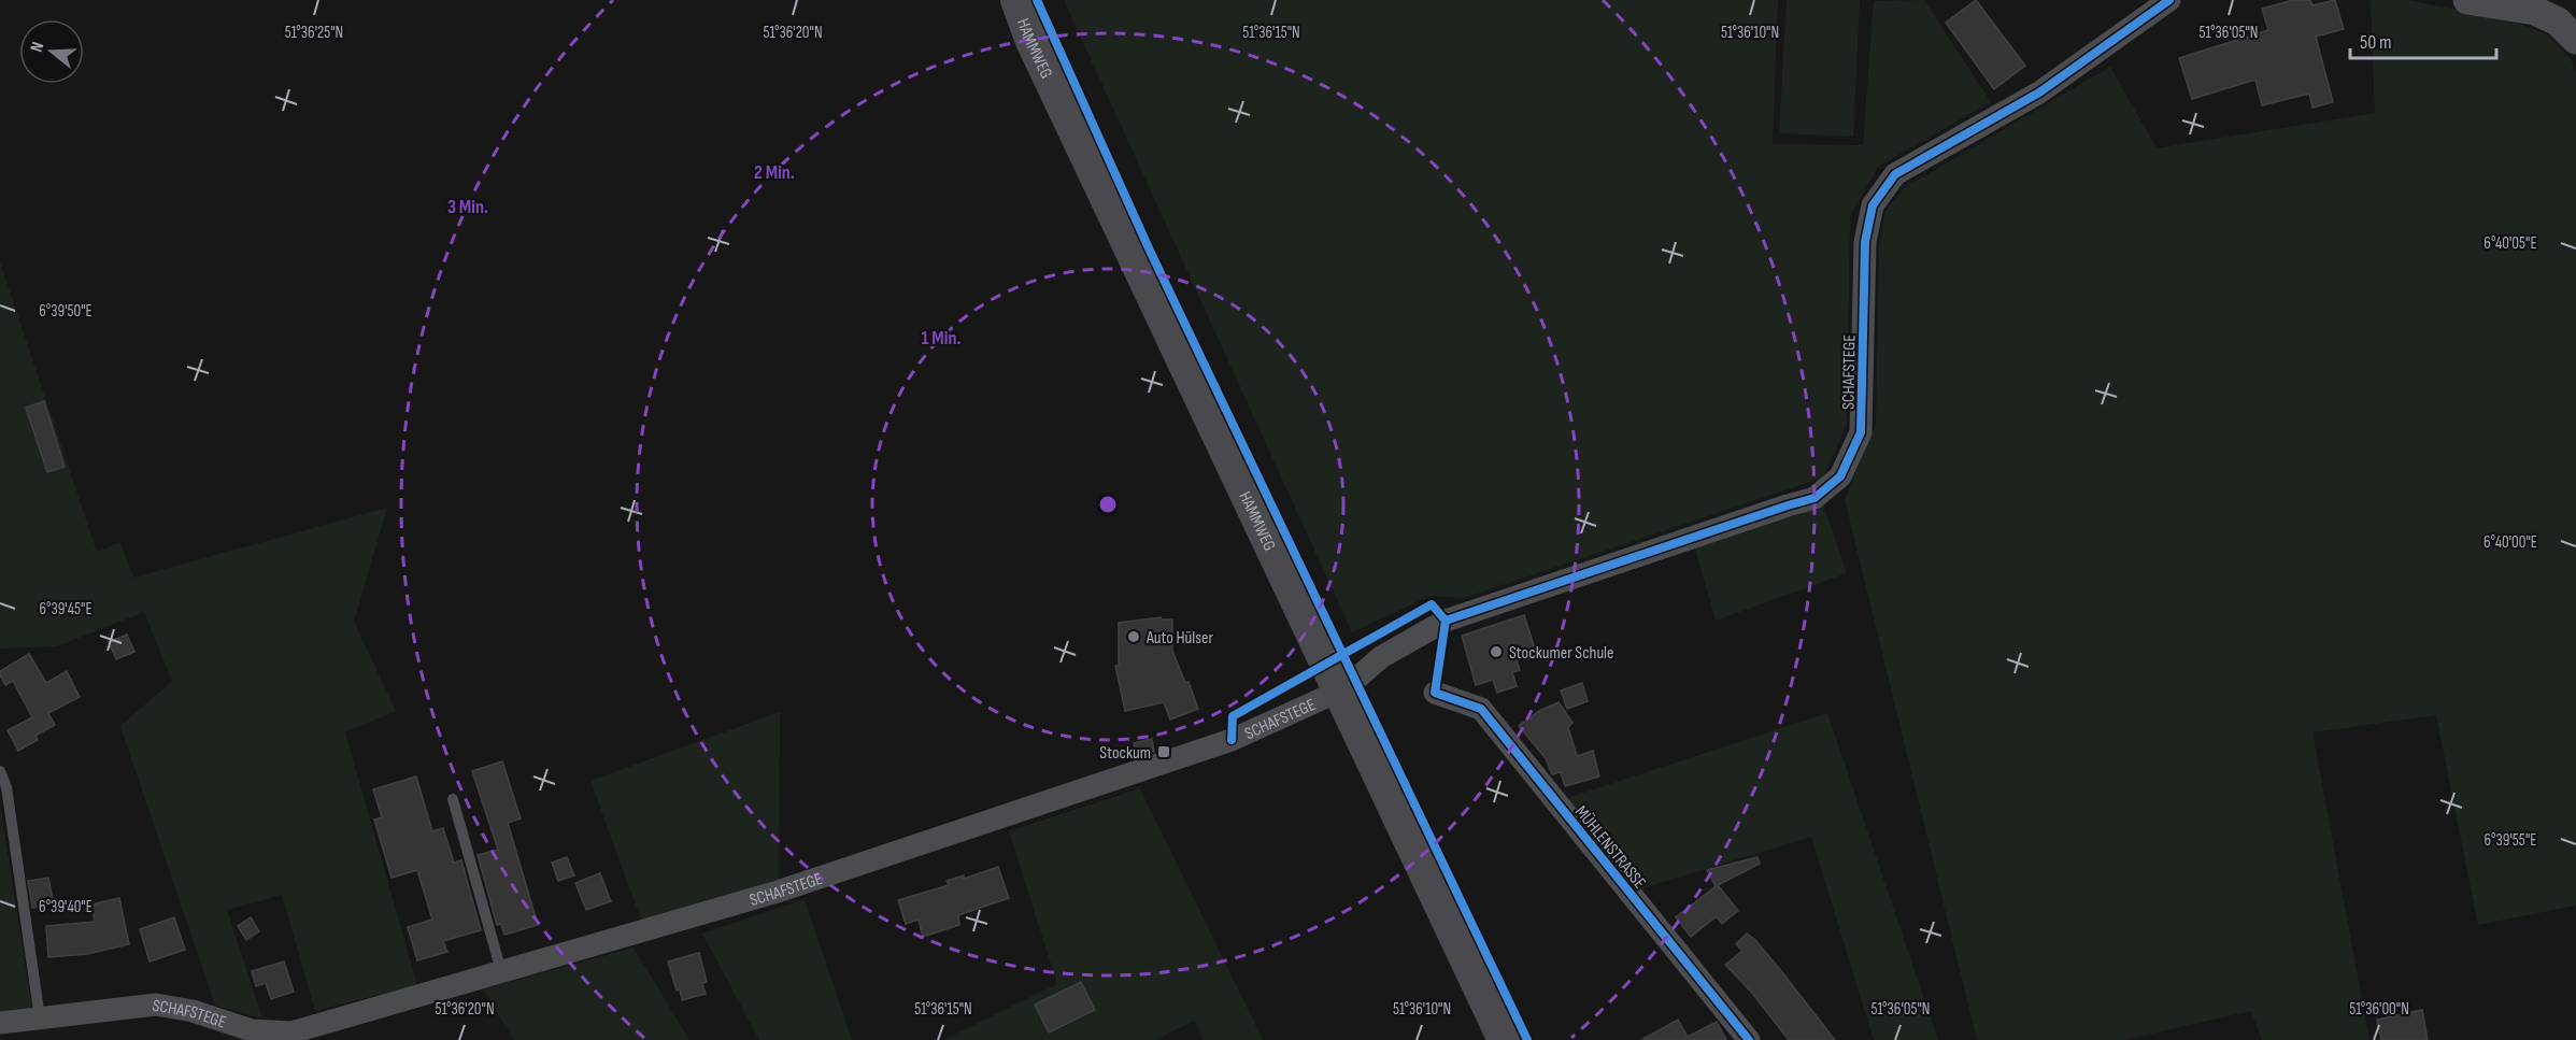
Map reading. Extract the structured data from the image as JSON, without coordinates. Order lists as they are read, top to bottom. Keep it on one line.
{"streets":{"main road":["HAMMWEG"],"street":["SCHAFSTEGE","MÜHLENSTRASSE"]},"crossings":[["HAMMWEG","SCHAFSTEGE"]],"places":{"other":["Auto Hülser","Stockumer Schule"],"transit":["Stockum"]},"scale_bar":"50 m","north":"left","coordinates":["51°36'25\"N","51°36'20\"N","51°36'15\"N","51°36'10\"N","51°36'05\"N","6°40'05\"E","6°39'50\"E","6°40'00\"E","6°39'45\"E","6°39'55\"E","6°39'40\"E","51°36'00\"N"],"rings":["2 Min.","3 Min.","1 Min."]}
